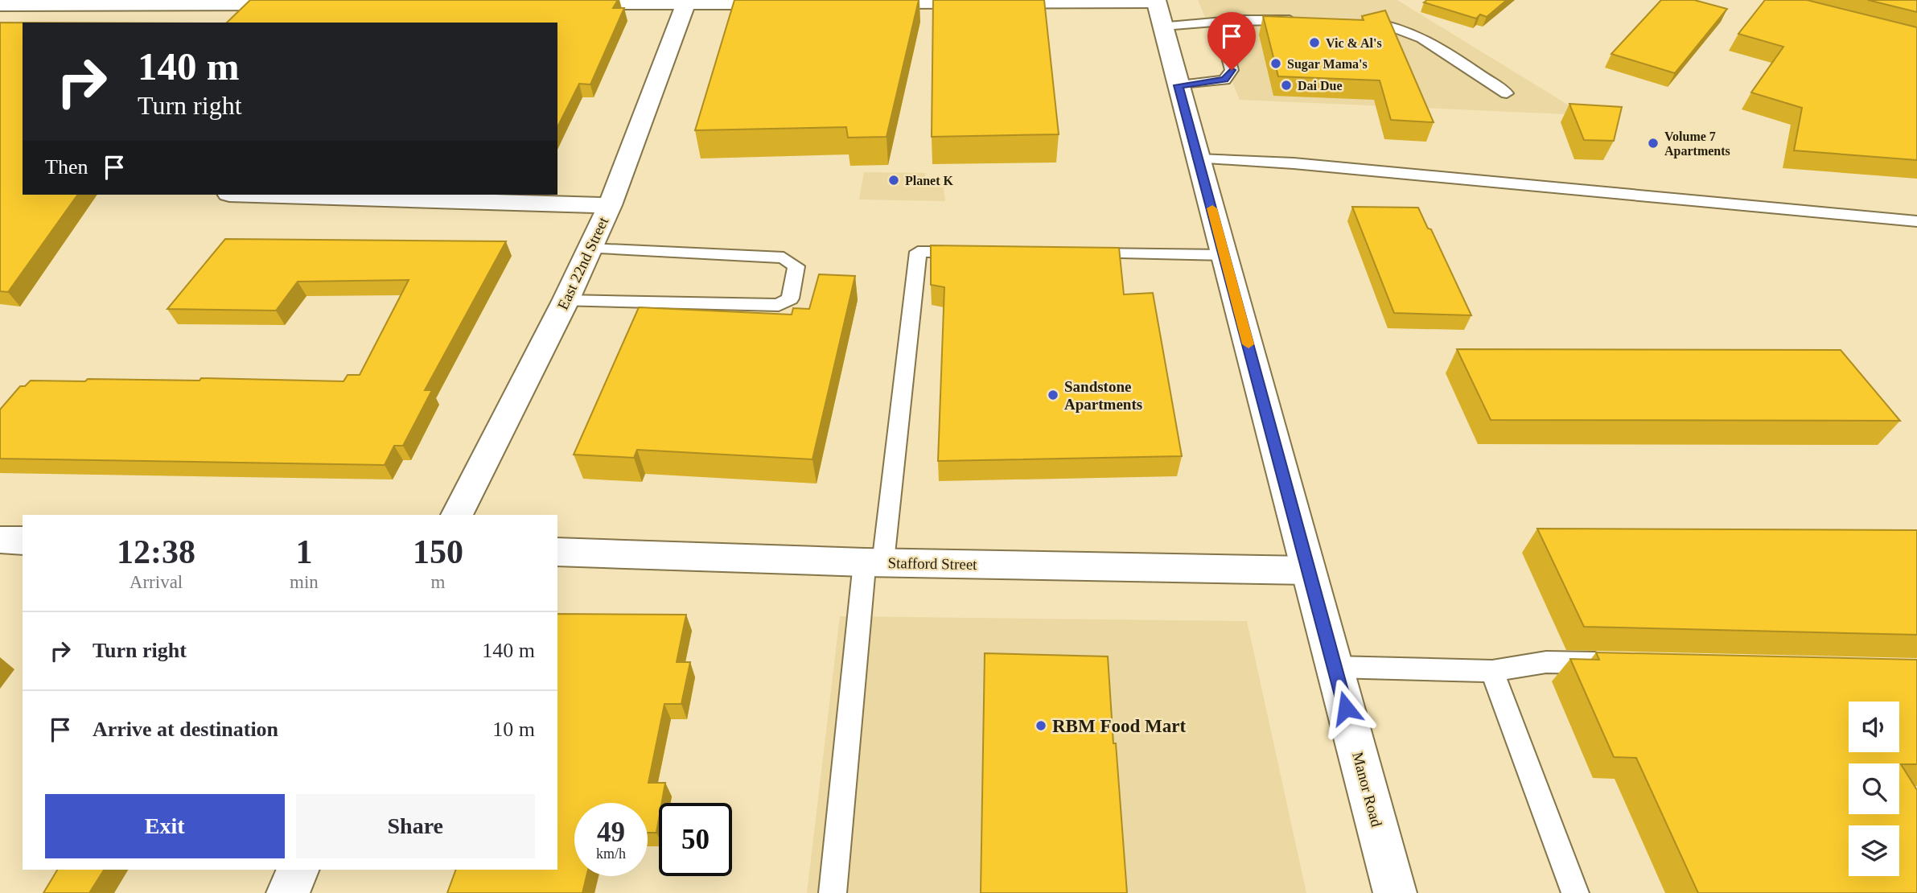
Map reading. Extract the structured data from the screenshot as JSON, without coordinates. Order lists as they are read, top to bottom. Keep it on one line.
{"streets":{"street":["East 22nd Street","Stafford Street","Manor Road"]},"crossings":[["Stafford Street","Manor Road"]],"places":["Vic & Al's","Sugar Mama's","Dai Due","Volume 7 Apartments","Planet K","Sandstone Apartments","RBM Food Mart"],"page":{"turn":["140 m","Turn right"],"then":"Then","eta":["12:38","Arrival","1","min","150","m"],"list":[{"name":"Turn right","value":"140 m"},{"name":"Arrive at destination","value":"10 m"}],"buttons":["Exit","Share"],"speed":"49 km/h","limit":"50"}}
